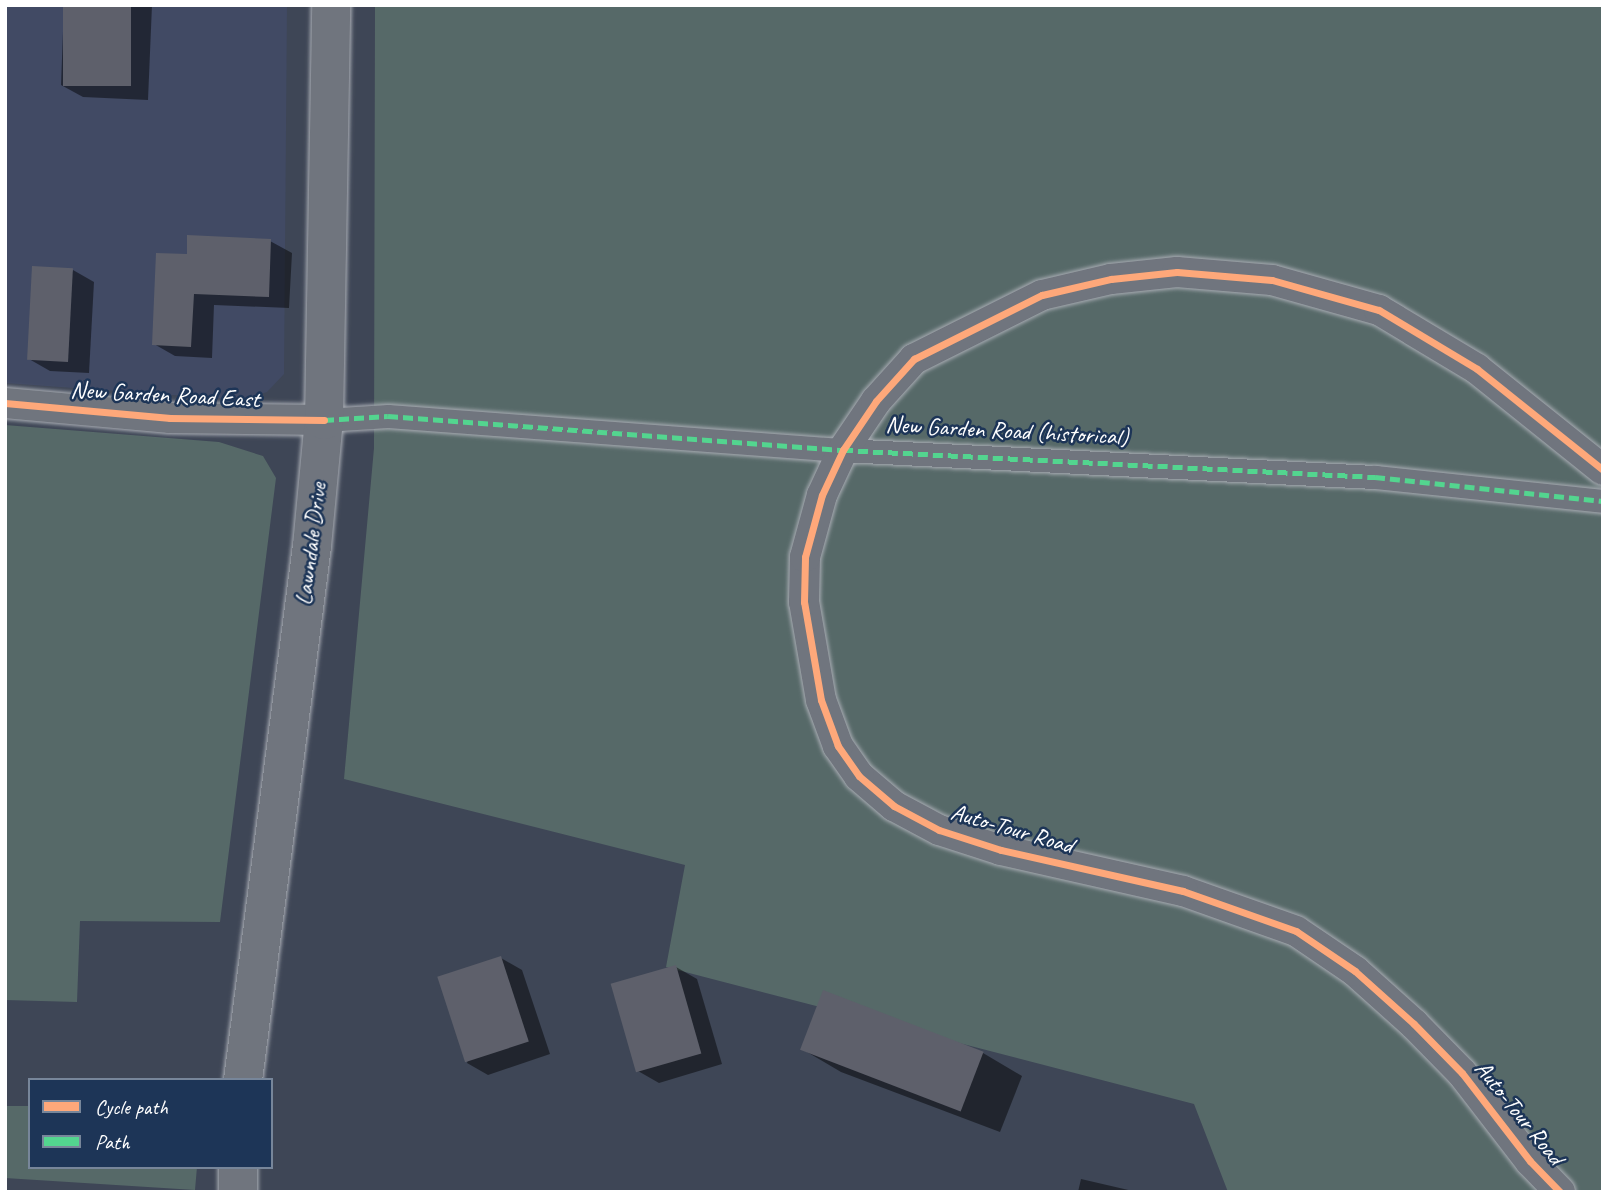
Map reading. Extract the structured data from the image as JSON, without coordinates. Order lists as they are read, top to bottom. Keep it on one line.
{"streets":{"main road":["Lawndale Drive"],"street":["New Garden Road East","New Garden Road (historical)","Auto-Tour Road"]},"crossings":[["New Garden Road East","New Garden Road (historical)"],["New Garden Road East","Lawndale Drive"],["New Garden Road (historical)","Lawndale Drive"],["New Garden Road (historical)","Auto-Tour Road"]],"legend":["Cycle path","Path"]}
